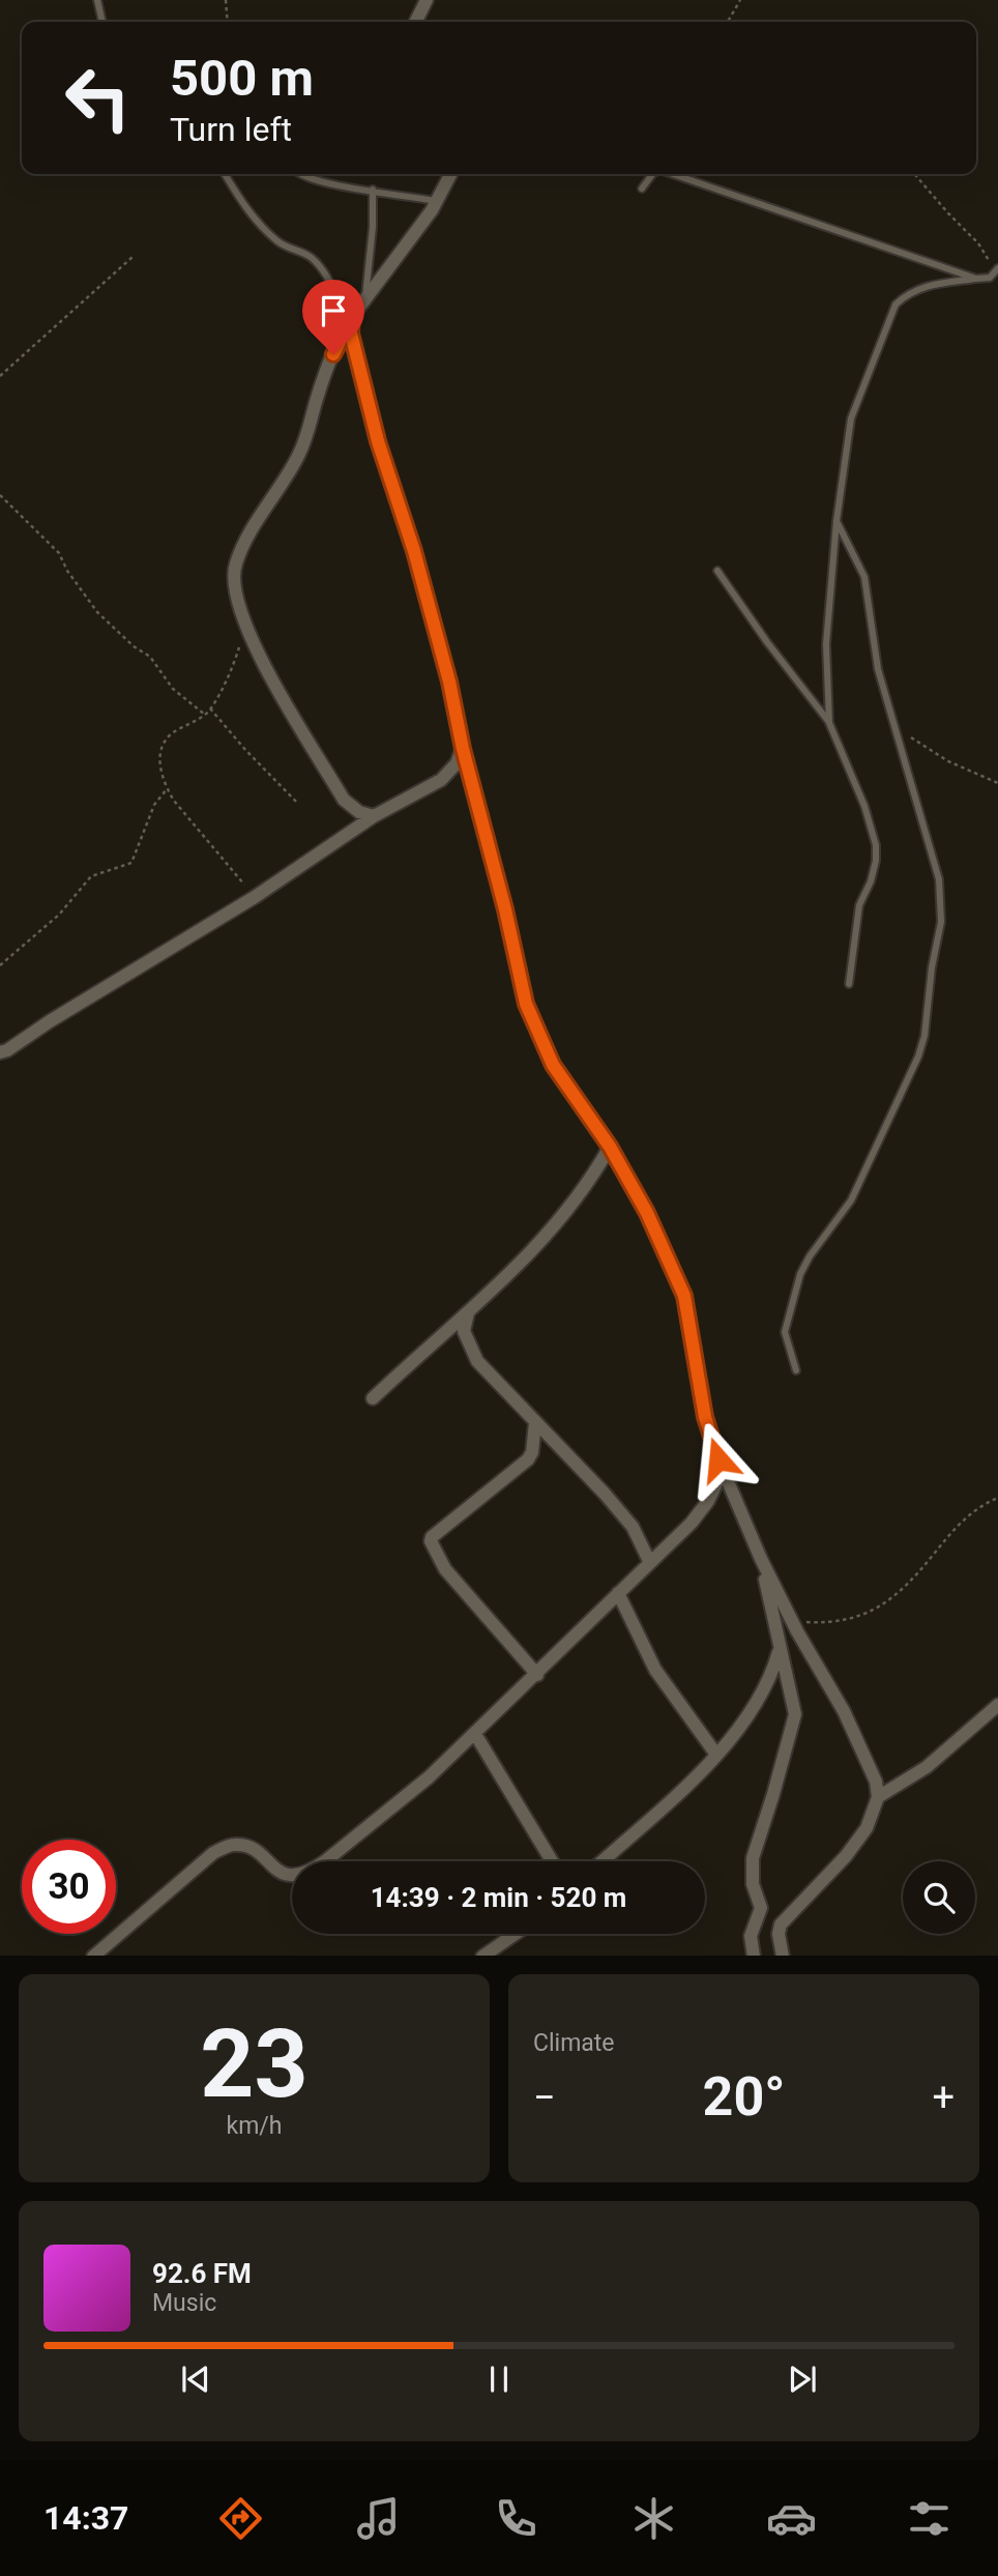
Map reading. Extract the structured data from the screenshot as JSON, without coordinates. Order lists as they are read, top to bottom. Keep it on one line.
{"page":{"turn":["500 m","Turn left"],"limit":"30","trip":"14:39 · 2 min · 520 m","tile":[["23","km/h"],"Climate"],"heat":["−","20°","+"],"song":["92.6 FM","Music"],"tabs":"14:37"}}
